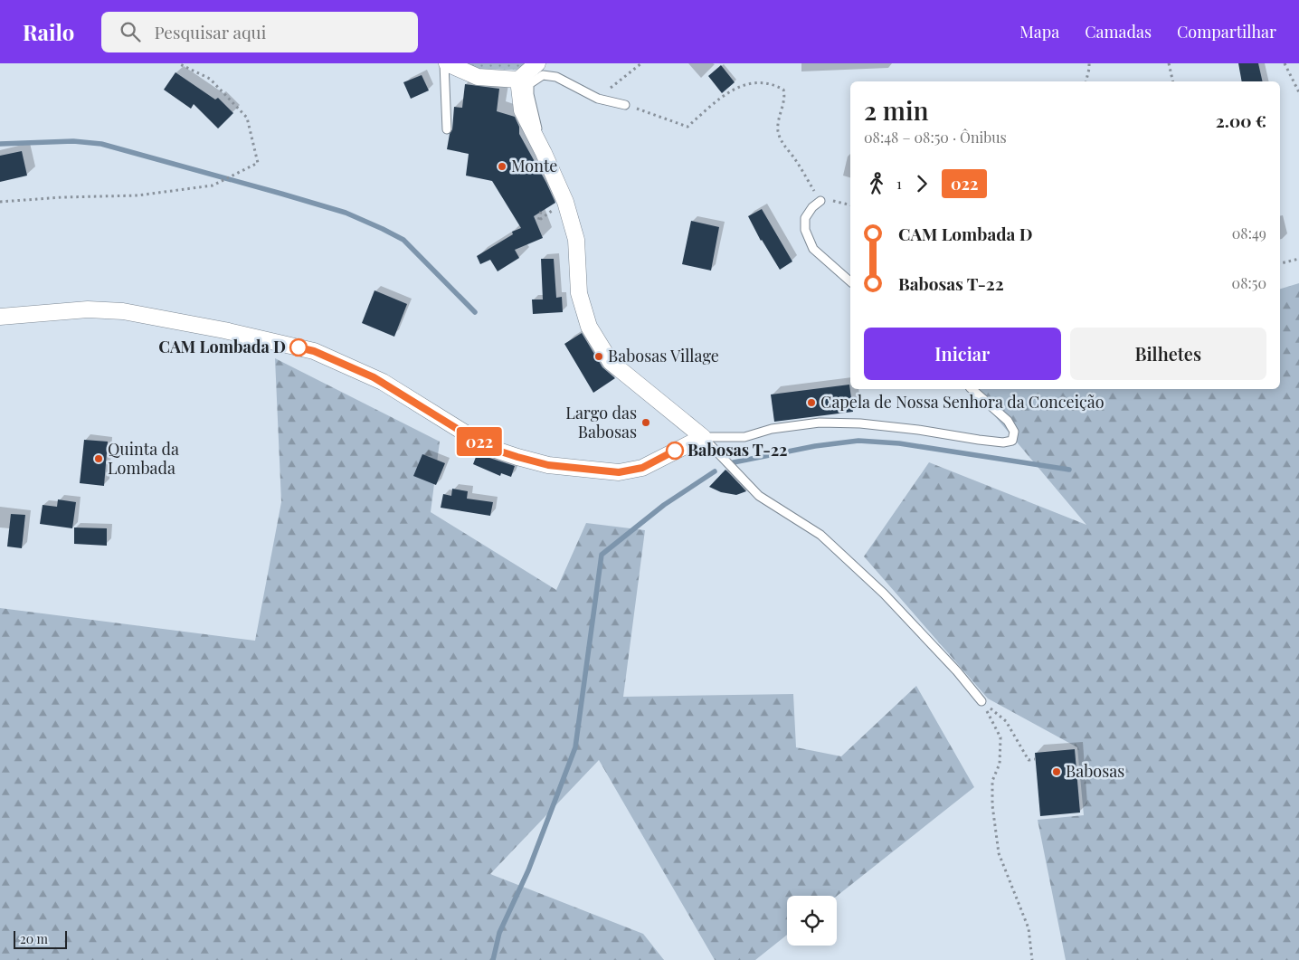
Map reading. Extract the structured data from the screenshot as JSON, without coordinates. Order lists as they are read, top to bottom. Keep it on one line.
{"places":["Monte","CAM Lombada D","Babosas Village","Capela de Nossa Senhora da Conceição","Largo das Babosas","Babosas T-22","Quinta da Lombada","Babosas"],"lines":["bus line 022"],"scale_bar":"20 m","page":{"header":"Railo","search":"Pesquisar aqui","nav":["Mapa","Camadas","Compartilhar"],"on_map":"022","heading":["2 min","08:48 – 08:50 · Ônibus","2.00 €"],"legs":["1","022"],"list":[{"name":"CAM Lombada D","value":"08:49"},{"name":"Babosas T-22","value":"08:50"}],"buttons":["Iniciar","Bilhetes"],"scale":"20 m"}}
